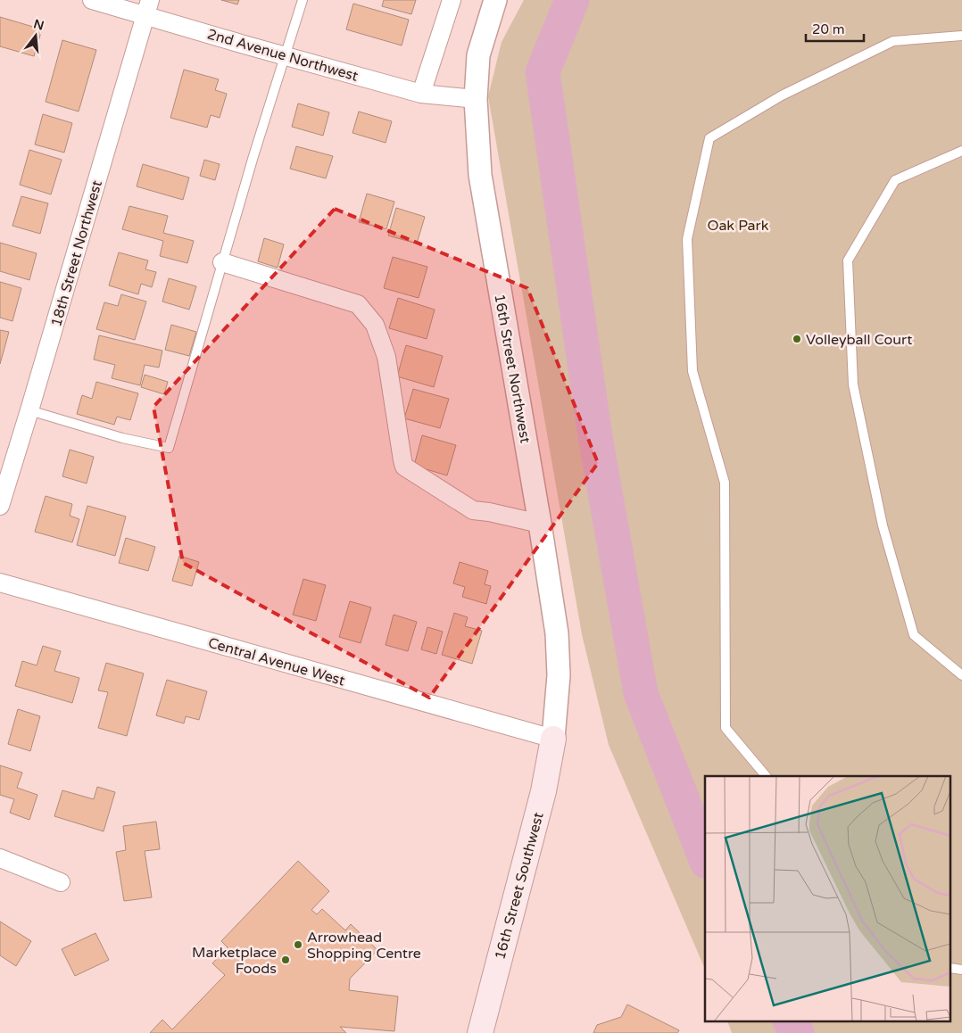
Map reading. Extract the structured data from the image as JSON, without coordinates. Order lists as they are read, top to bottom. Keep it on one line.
{"streets":{"main road":["16th Street Southwest"],"street":["2nd Avenue Northwest","18th Street Northwest","16th Street Northwest","Central Avenue West"]},"crossings":[["2nd Avenue Northwest","18th Street Northwest"],["2nd Avenue Northwest","16th Street Northwest"],["16th Street Northwest","Central Avenue West"],["16th Street Northwest","16th Street Southwest"],["Central Avenue West","16th Street Southwest"]],"parks":["Oak Park"],"places":["Volleyball Court","Arrowhead Shopping Centre","Marketplace Foods"],"scale_bar":"20 m","north":"top"}
